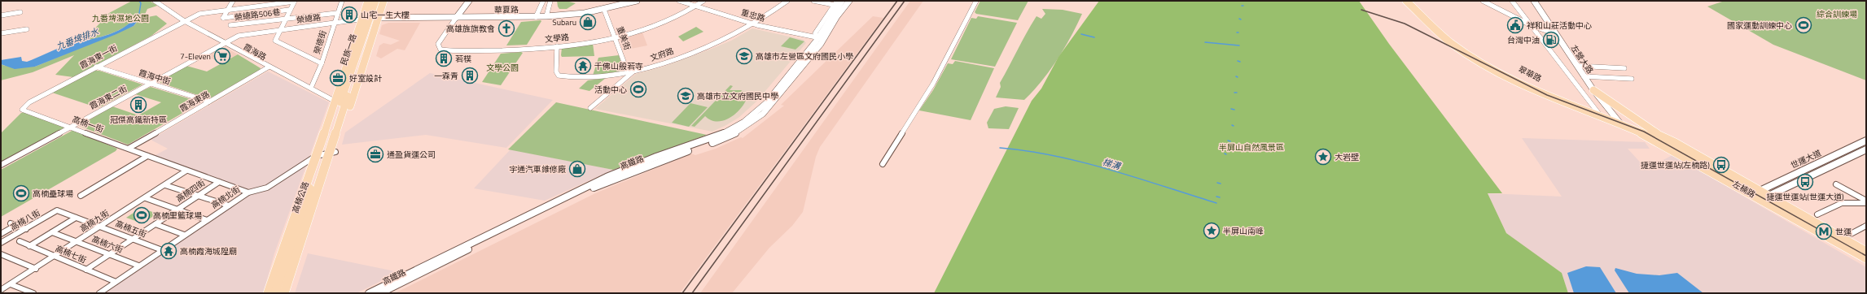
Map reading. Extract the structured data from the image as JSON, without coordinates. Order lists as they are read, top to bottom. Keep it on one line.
{"streets":{"main road":["民族一路","翠華路","左楠路","高楠公路"],"street":["華夏路","榮總路506巷","重忠路","榮總路","文學路","重美街","榮德街","霞海路","文府路","霞海東一街","左營大路","霞海中街","霞海東二街","霞海東路","高楠一街","世運大道","高鐵路","高楠四街","高楠北街","高楠八街","高楠九街","高楠五街","高楠六街","高楠七街"]},"crossings":[["華夏路","榮總路"],["華夏路","文學路"],["華夏路","重美街"],["華夏路","民族一路"],["榮總路506巷","榮總路"],["榮總路506巷","榮德街"],["重忠路","文學路"],["重忠路","文府路"],["重忠路","高鐵路"],["榮總路","榮德街"],["榮總路","民族一路"],["榮總路","霞海東一街"],["榮總路","霞海東二街"],["文學路","重美街"],["文學路","文府路"],["重美街","文府路"],["榮德街","霞海路"],["民族一路","霞海路"],["民族一路","高楠公路"],["霞海路","霞海東一街"],["霞海路","霞海東二街"],["霞海路","霞海東路"],["霞海路","高楠公路"],["霞海東一街","霞海中街"],["霞海東一街","高楠一街"],["左營大路","翠華路"],["左營大路","左楠路"],["翠華路","左楠路"],["霞海中街","霞海東二街"],["霞海中街","霞海東路"],["霞海東二街","高楠一街"],["霞海東路","高楠一街"],["高楠一街","高楠四街"],["高楠一街","高楠北街"],["高楠一街","高楠九街"],["世運大道","左楠路"],["高楠四街","高楠五街"],["高楠四街","高楠六街"],["高楠四街","高楠七街"],["高楠北街","高楠公路"],["高楠北街","高楠五街"],["高楠北街","高楠六街"],["高楠北街","高楠七街"],["高楠八街","高楠五街"],["高楠九街","高楠五街"],["高楠九街","高楠六街"],["高楠九街","高楠七街"]],"water":["九番埤排水","梯溝"],"parks":["綜合訓練場","九番埤濕地公園","文學公園","半屏山自然風景區"],"places":{"building":["山宅一生大樓","若樸","一森青","冠傑高鐵新特區"],"shop":["Subaru","宇通汽車維修廠"],"public building":["祥和山莊活動中心"],"sports":["國家運動訓練中心","活動中心","高楠壘球場","高楠里籃球場"],"church":["高雄旌旗教會"],"fuel station":["台灣中油"],"supermarket":["7-Eleven"],"school or university":["高雄市左營區文府國民小學","高雄市立文府國民中學"],"temple":["千佛山般若寺","高楠霞海城隍廟"],"office":["好室設計","通盈貨運公司"],"place":["大岩壁","半屏山南峰"],"bus stop":["捷運世運站(左楠路)","捷運世運站(世運大道)"],"metro station":["世運"]}}
